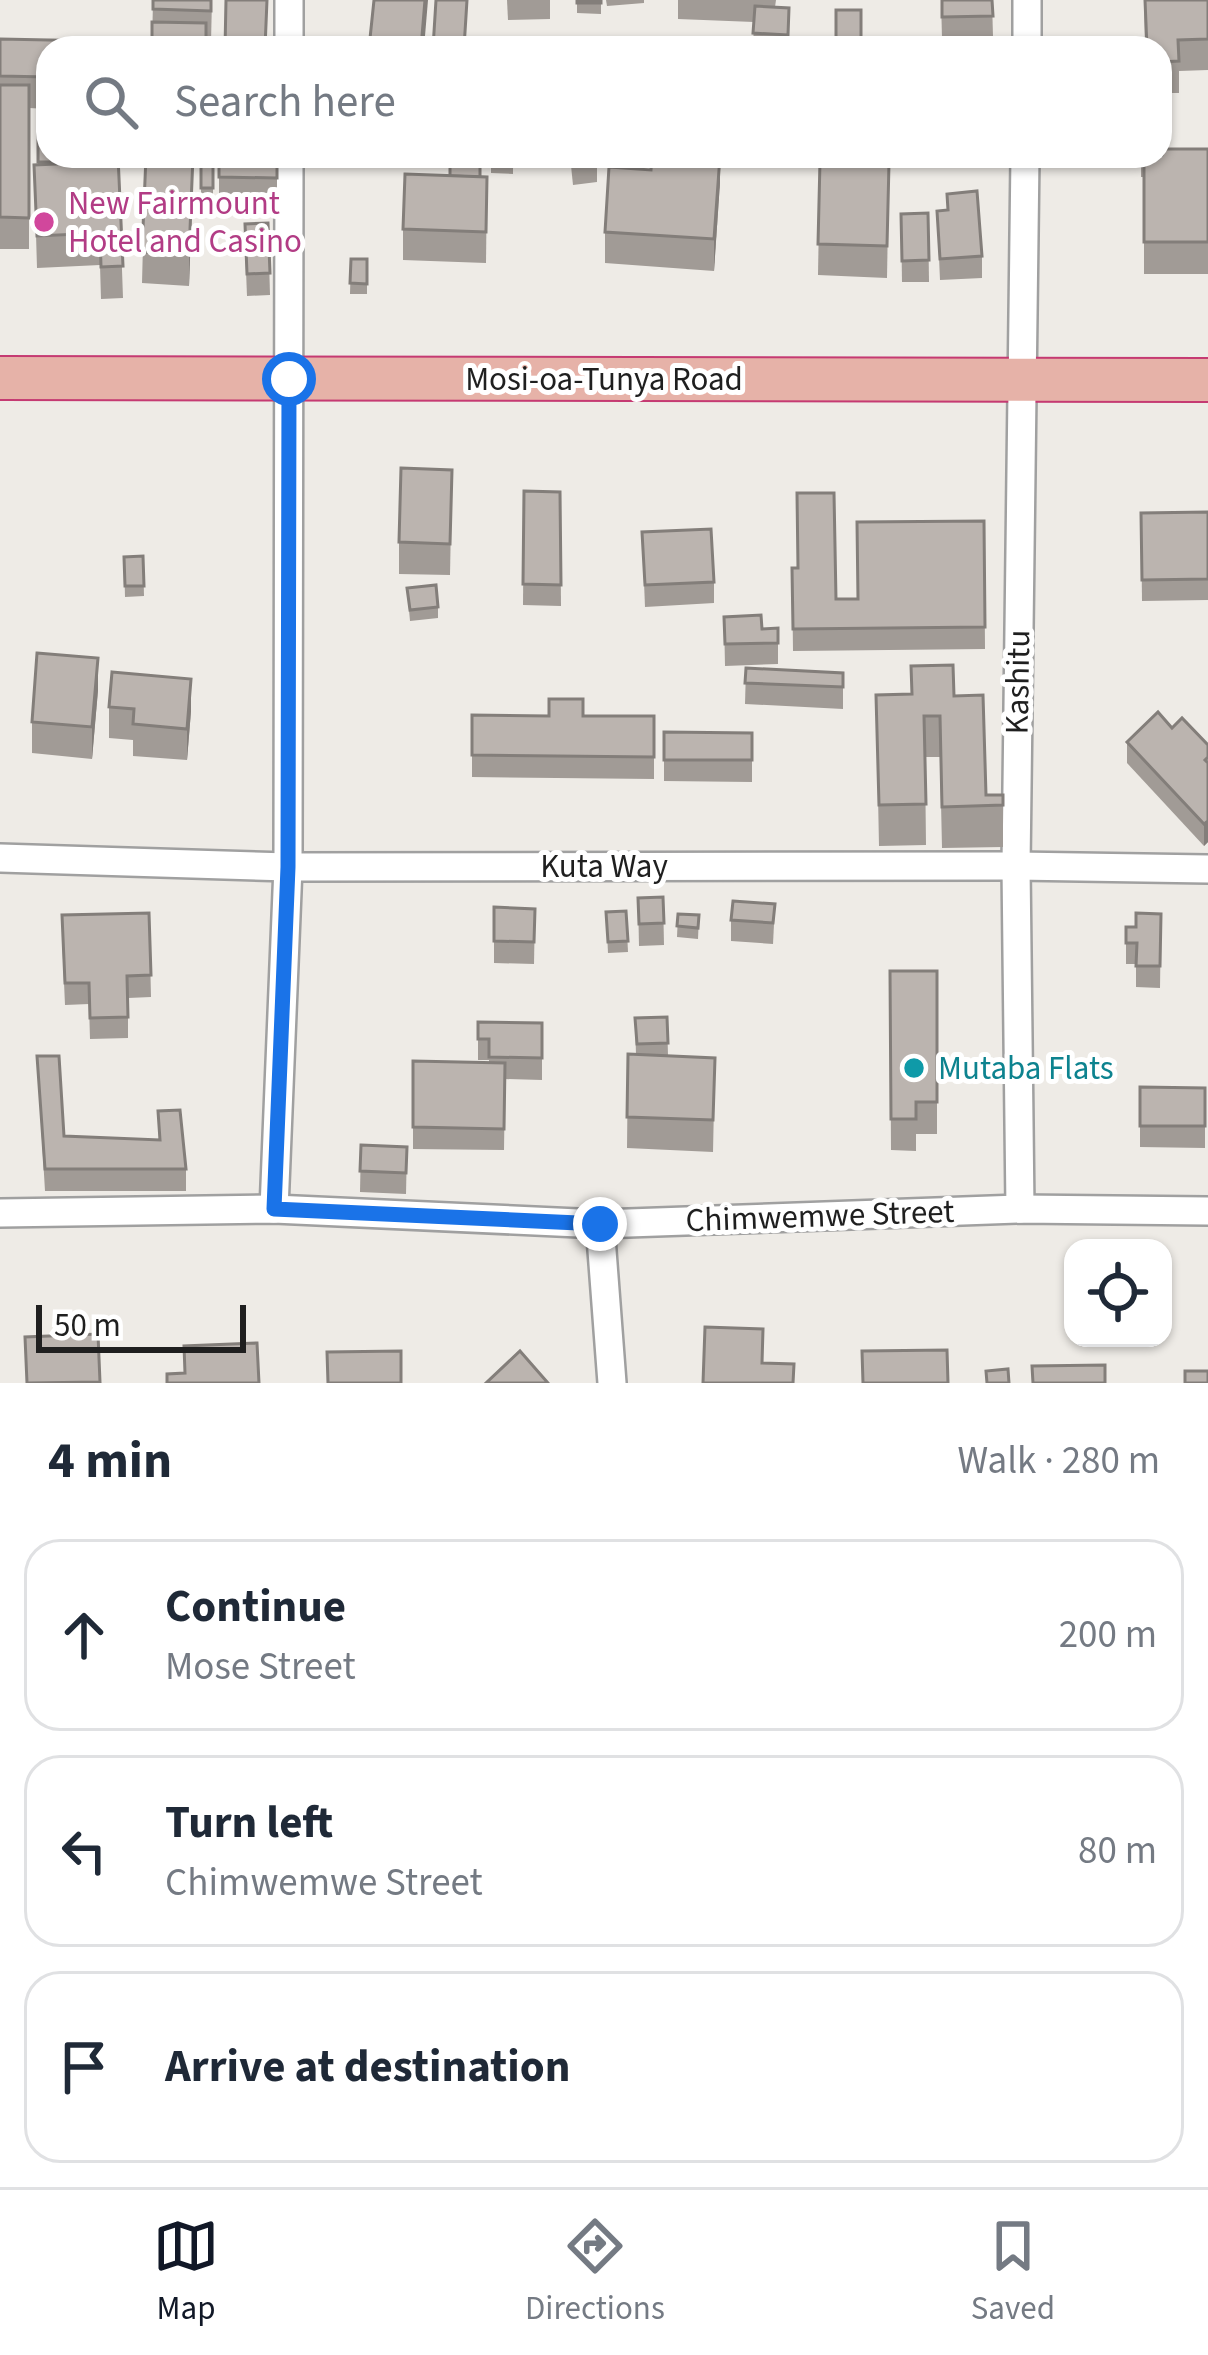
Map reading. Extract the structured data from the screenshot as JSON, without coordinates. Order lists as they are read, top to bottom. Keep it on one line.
{"streets":{"highway":["Mosi-oa-Tunya Road"],"street":["Kashitu","Kuta Way","Chimwemwe Street"]},"crossings":[["Mosi-oa-Tunya Road","Kashitu"],["Kashitu","Kuta Way"],["Kashitu","Chimwemwe Street"]],"places":["New Fairmount Hotel and Casino","Mutaba Flats"],"scale_bar":"50 m","page":{"search":"Search here","scale":"50 m","heading":["4 min","Walk · 280 m"],"list":[["Continue","Mose Street","200 m"],["Turn left","Chimwemwe Street","80 m"],"Arrive at destination"],"nav":["Map","Directions","Saved"]}}
